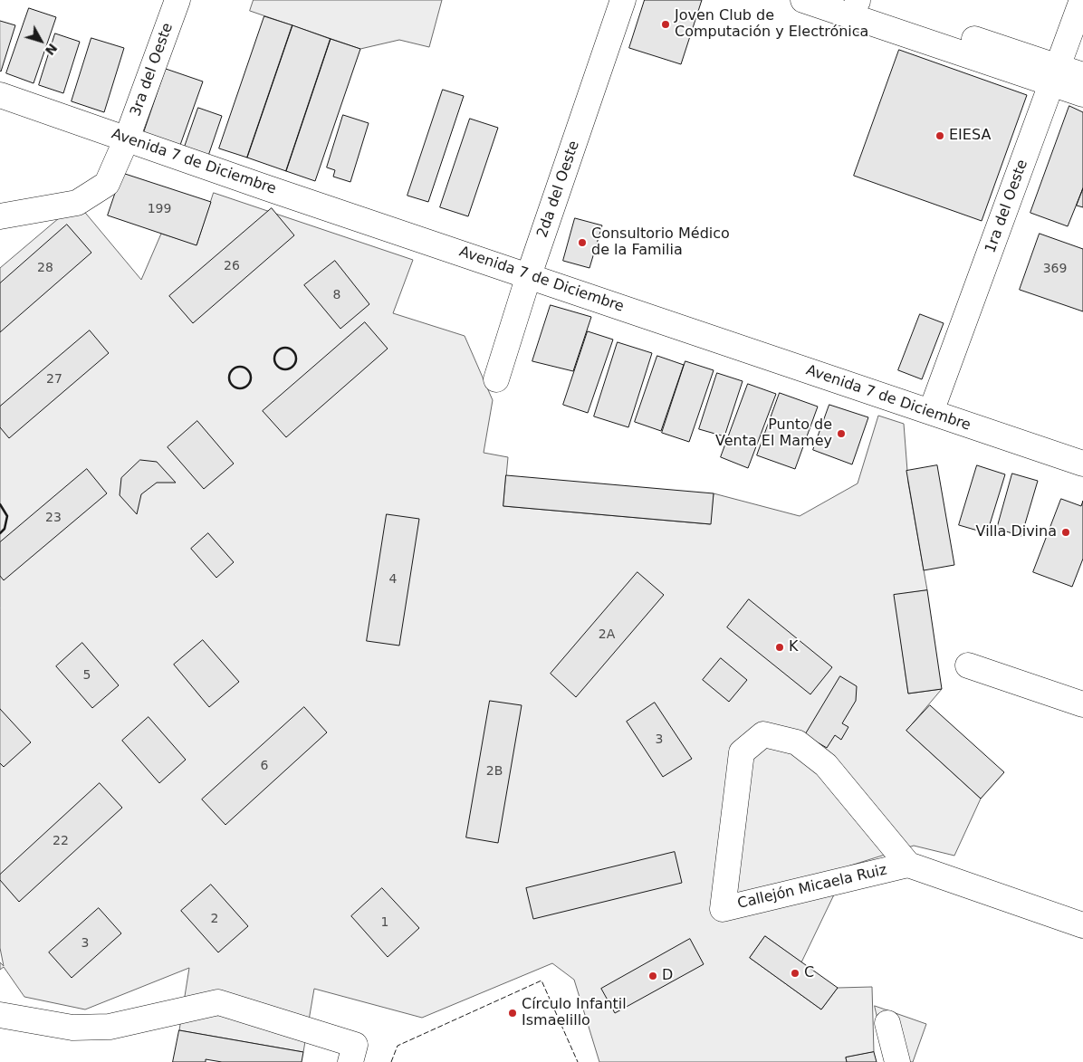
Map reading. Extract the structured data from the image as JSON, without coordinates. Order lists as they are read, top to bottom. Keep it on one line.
{"streets":{"street":["3ra del Oeste","Avenida 7 de Diciembre","2da del Oeste","1ra del Oeste","Callejón Micaela Ruiz"]},"crossings":[["3ra del Oeste","Avenida 7 de Diciembre"],["Avenida 7 de Diciembre","2da del Oeste"],["Avenida 7 de Diciembre","1ra del Oeste"]],"places":["Joven Club de Computación y Electrónica","EIESA","Consultorio Médico de la Familia","Punto de Venta El Mamey","Villa Divina","K","C","D","Círculo Infantil Ismaelillo"],"house_numbers":["199","26","28","369","8","27","23","4","2A","5","3","6","2B","22","2","1","3"],"north":"bottom right"}
